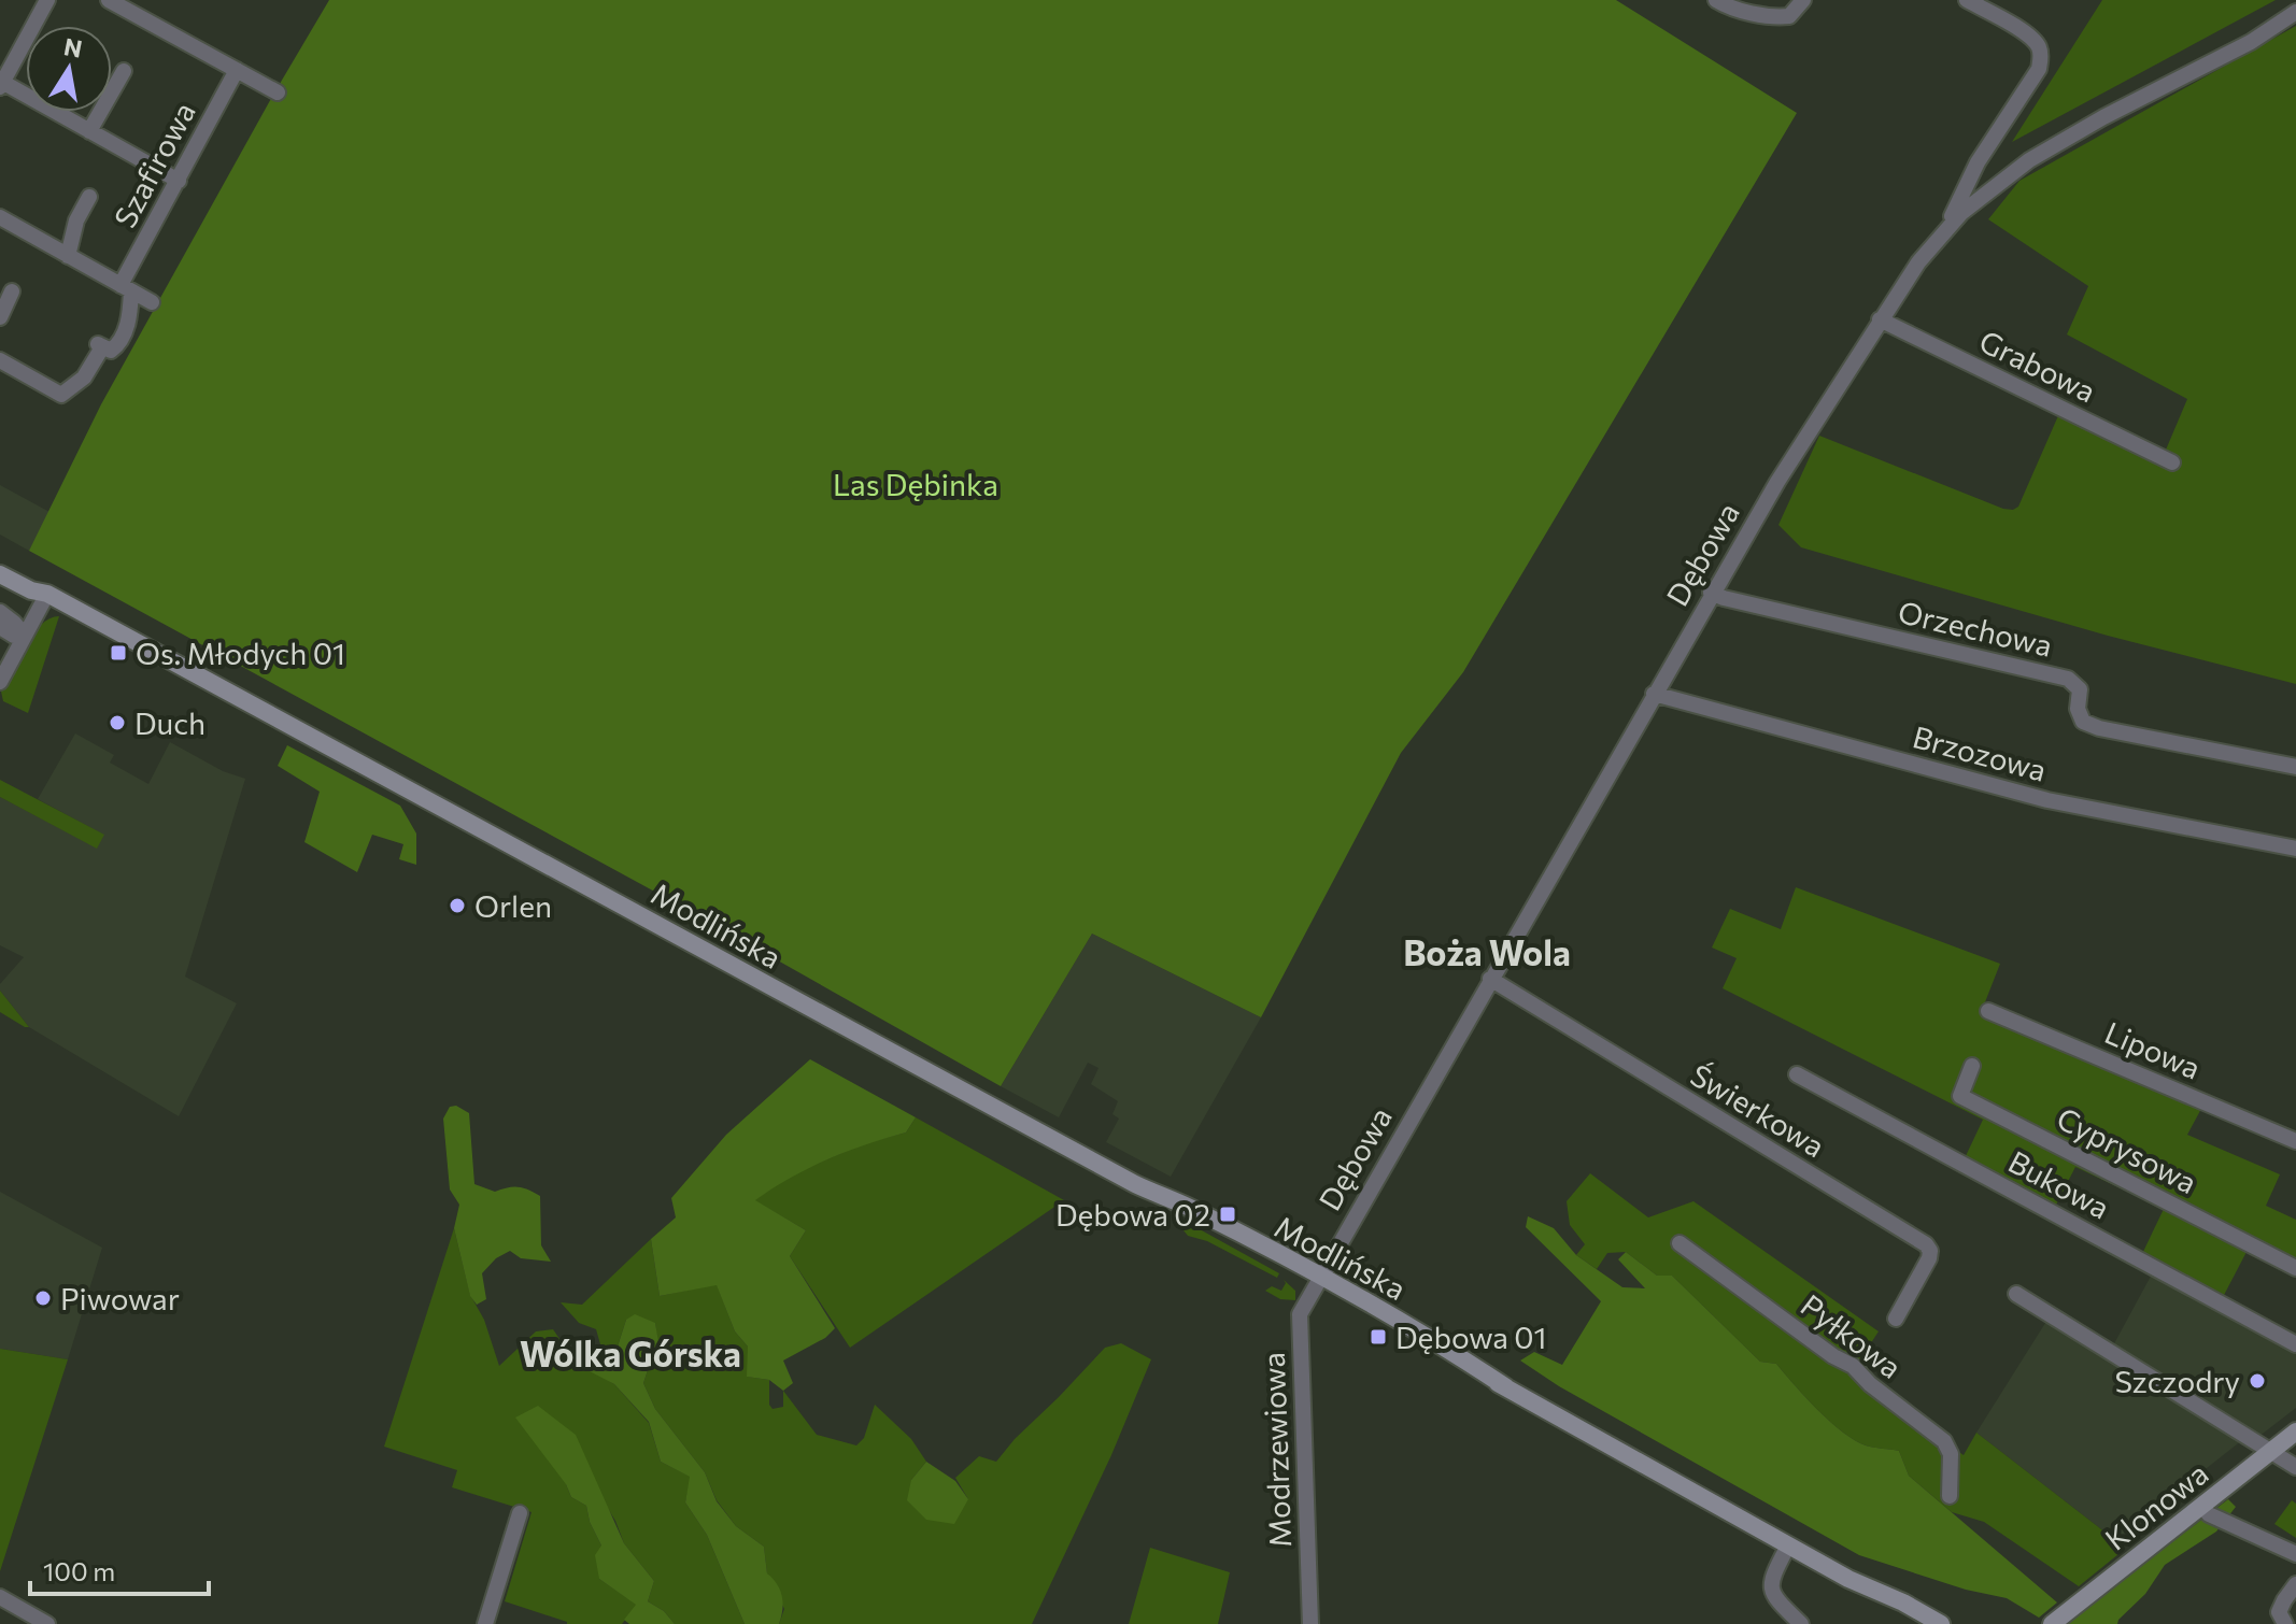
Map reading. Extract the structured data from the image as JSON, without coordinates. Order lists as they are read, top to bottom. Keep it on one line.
{"streets":{"main road":["Modlińska","Klonowa"],"street":["Szafirowa","Grabowa","Dębowa","Orzechowa","Brzozowa","Lipowa","Świerkowa","Cyprysowa","Bukowa","Pyłkowa","Modrzewiowa"]},"crossings":[["Grabowa","Dębowa"],["Dębowa","Orzechowa"],["Dębowa","Brzozowa"],["Dębowa","Modlińska"],["Dębowa","Świerkowa"],["Dębowa","Modrzewiowa"],["Modlińska","Modrzewiowa"]],"districts":["Boża Wola","Wólka Górska"],"parks":["Las Dębinka"],"places":{"transit":["Os. Młodych 01","Dębowa 02","Dębowa 01"],"other":["Duch","Orlen","Piwowar","Szczodry"]},"scale_bar":"100 m","north":"top"}
